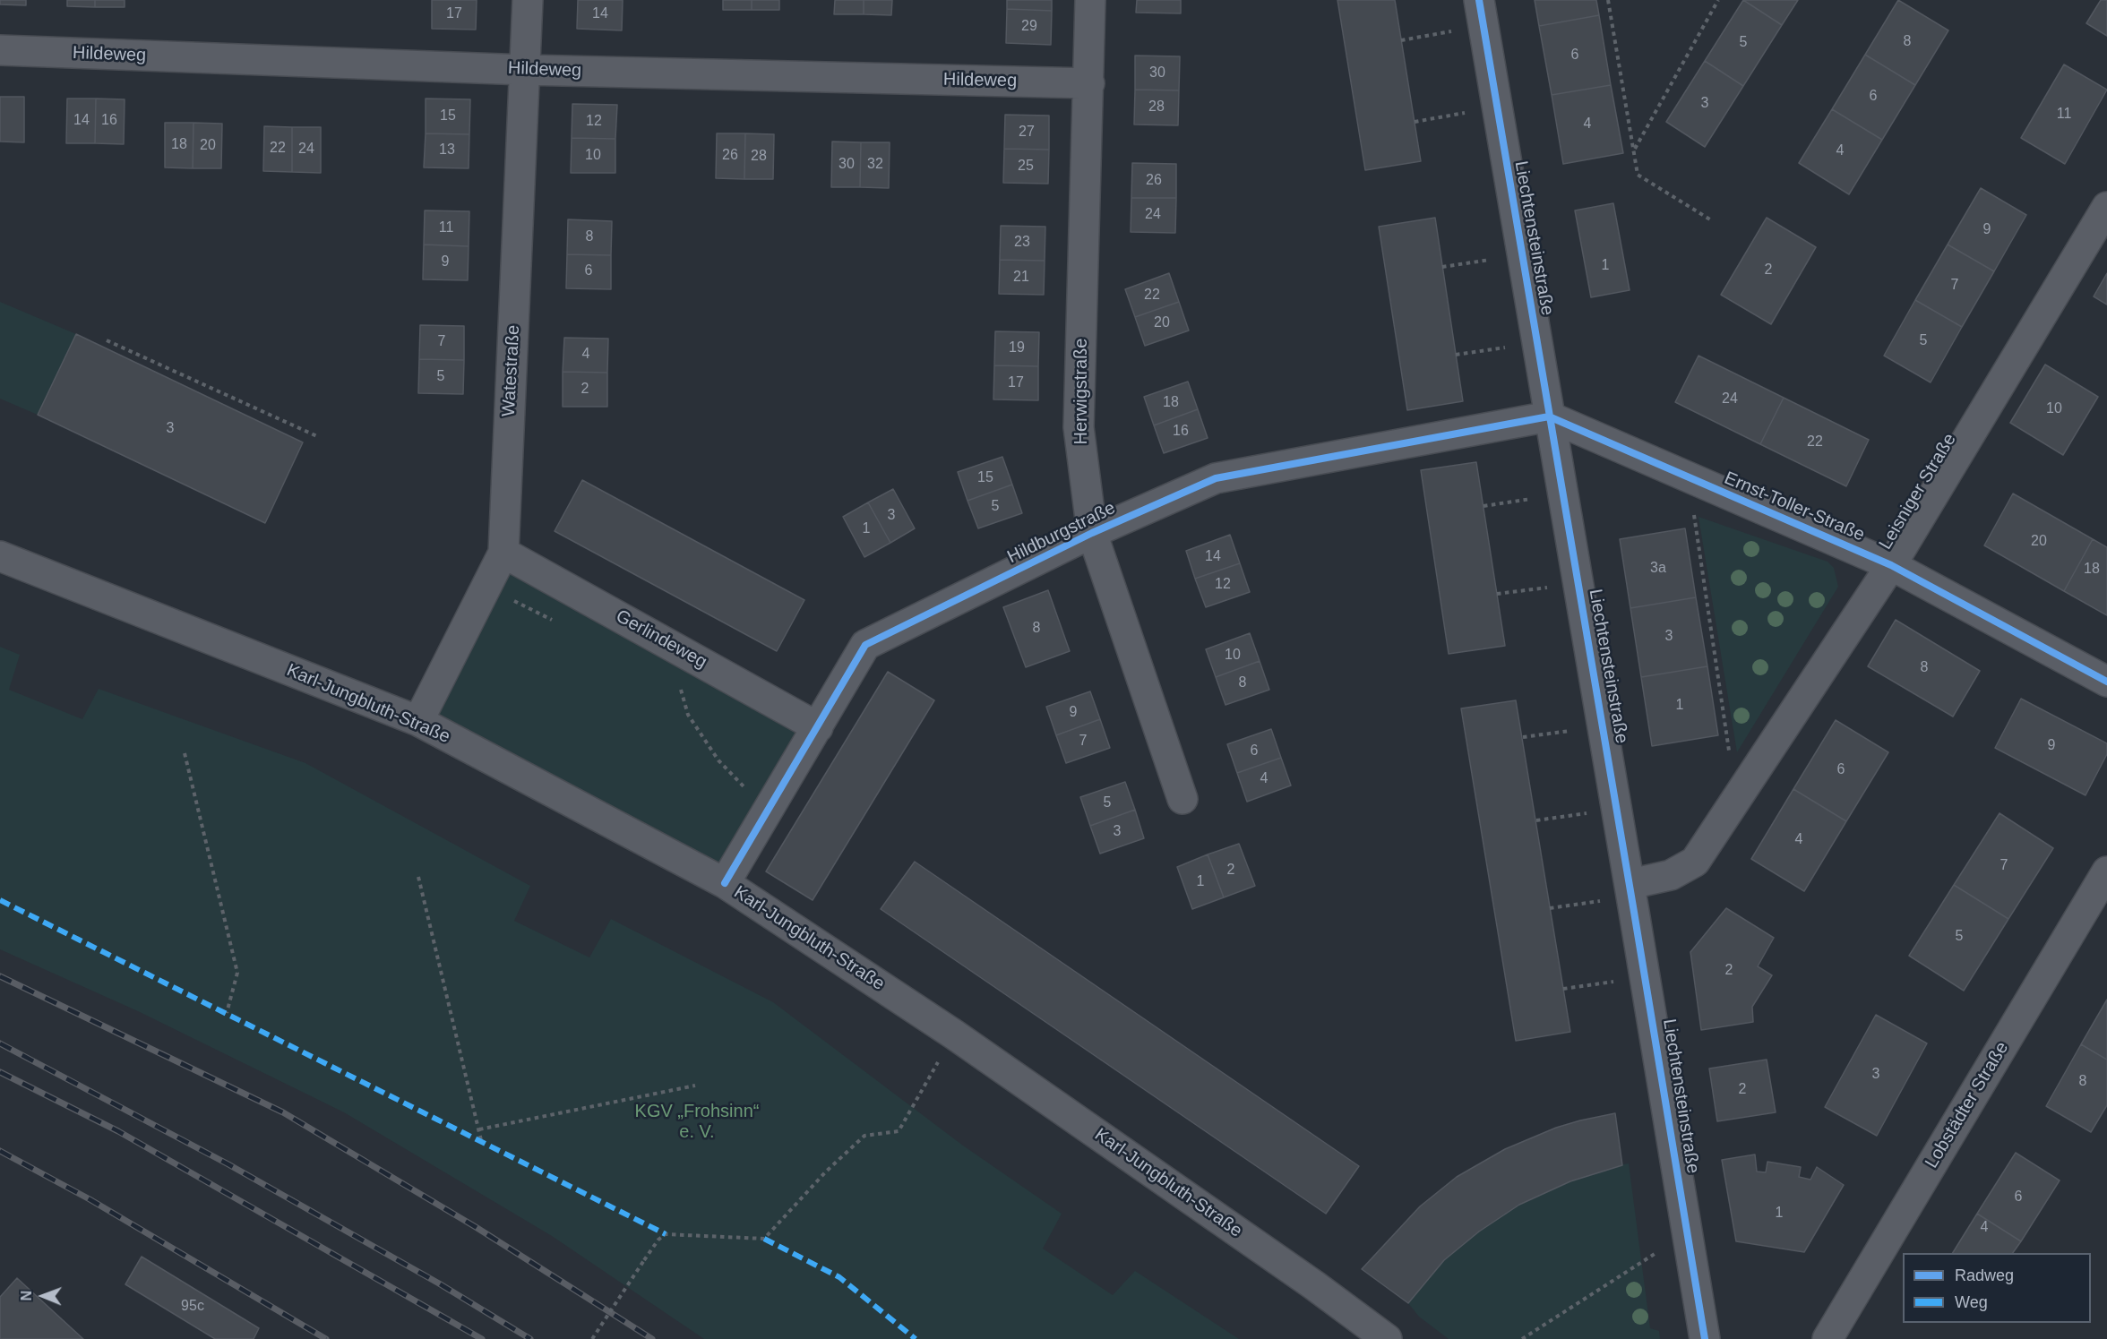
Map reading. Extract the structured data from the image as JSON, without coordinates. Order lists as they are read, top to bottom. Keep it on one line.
{"streets":{"street":["Hildeweg","Liechtensteinstraße","Watestraße","Herwigstraße","Leisniger Straße","Ernst-Toller-Straße","Hildburgstraße","Gerlindeweg","Karl-Jungbluth-Straße","Lobstädter Straße"]},"crossings":[["Hildeweg","Watestraße"],["Hildeweg","Herwigstraße"],["Liechtensteinstraße","Leisniger Straße"],["Liechtensteinstraße","Ernst-Toller-Straße"],["Liechtensteinstraße","Hildburgstraße"],["Watestraße","Gerlindeweg"],["Watestraße","Karl-Jungbluth-Straße"],["Herwigstraße","Hildburgstraße"],["Leisniger Straße","Ernst-Toller-Straße"],["Ernst-Toller-Straße","Hildburgstraße"],["Hildburgstraße","Gerlindeweg"],["Hildburgstraße","Karl-Jungbluth-Straße"]],"parks":["KGV „Frohsinn“ e. V."],"house_numbers":["17","14","29","8","5","6","30","6","3","28","11","15","14","16","12","4","27","18","20","22","24","13","4","10","26","28","30","32","25","26","24","11","9","8","23","9","1","2","6","21","7","22","20","5","7","19","4","5","17","2","24","18","10","3","16","22","15","5","3","1","20","14","3a","18","12","8","3","10","8","8","1","9","7","9","6","6","4","5","3","4","7","2","1","5","2","3","8","2","6","1","4","95c"],"legend":["Radweg","Weg"],"north":"left"}
